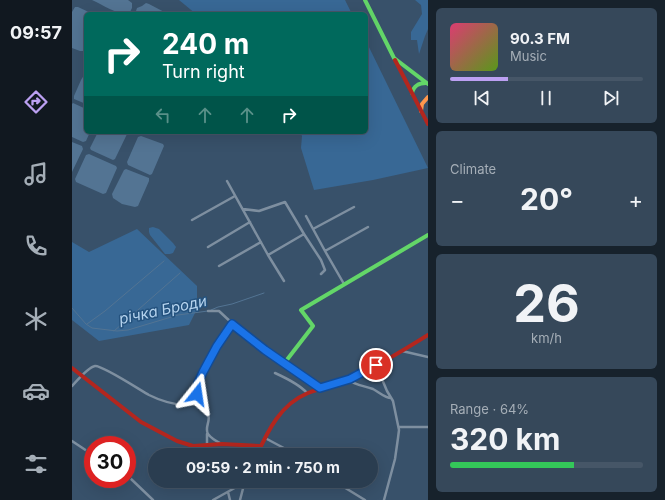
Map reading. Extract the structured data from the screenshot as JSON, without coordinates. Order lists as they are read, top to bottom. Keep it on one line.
{"water":["річка Броди"],"page":{"tabs":"09:57","turn":["240 m","Turn right"],"song":["90.3 FM","Music"],"tile":["Climate",["26","km/h"],["Range · 64%","320 km"]],"heat":["−","20°","+"],"limit":"30","trip":"09:59 · 2 min · 750 m"}}
